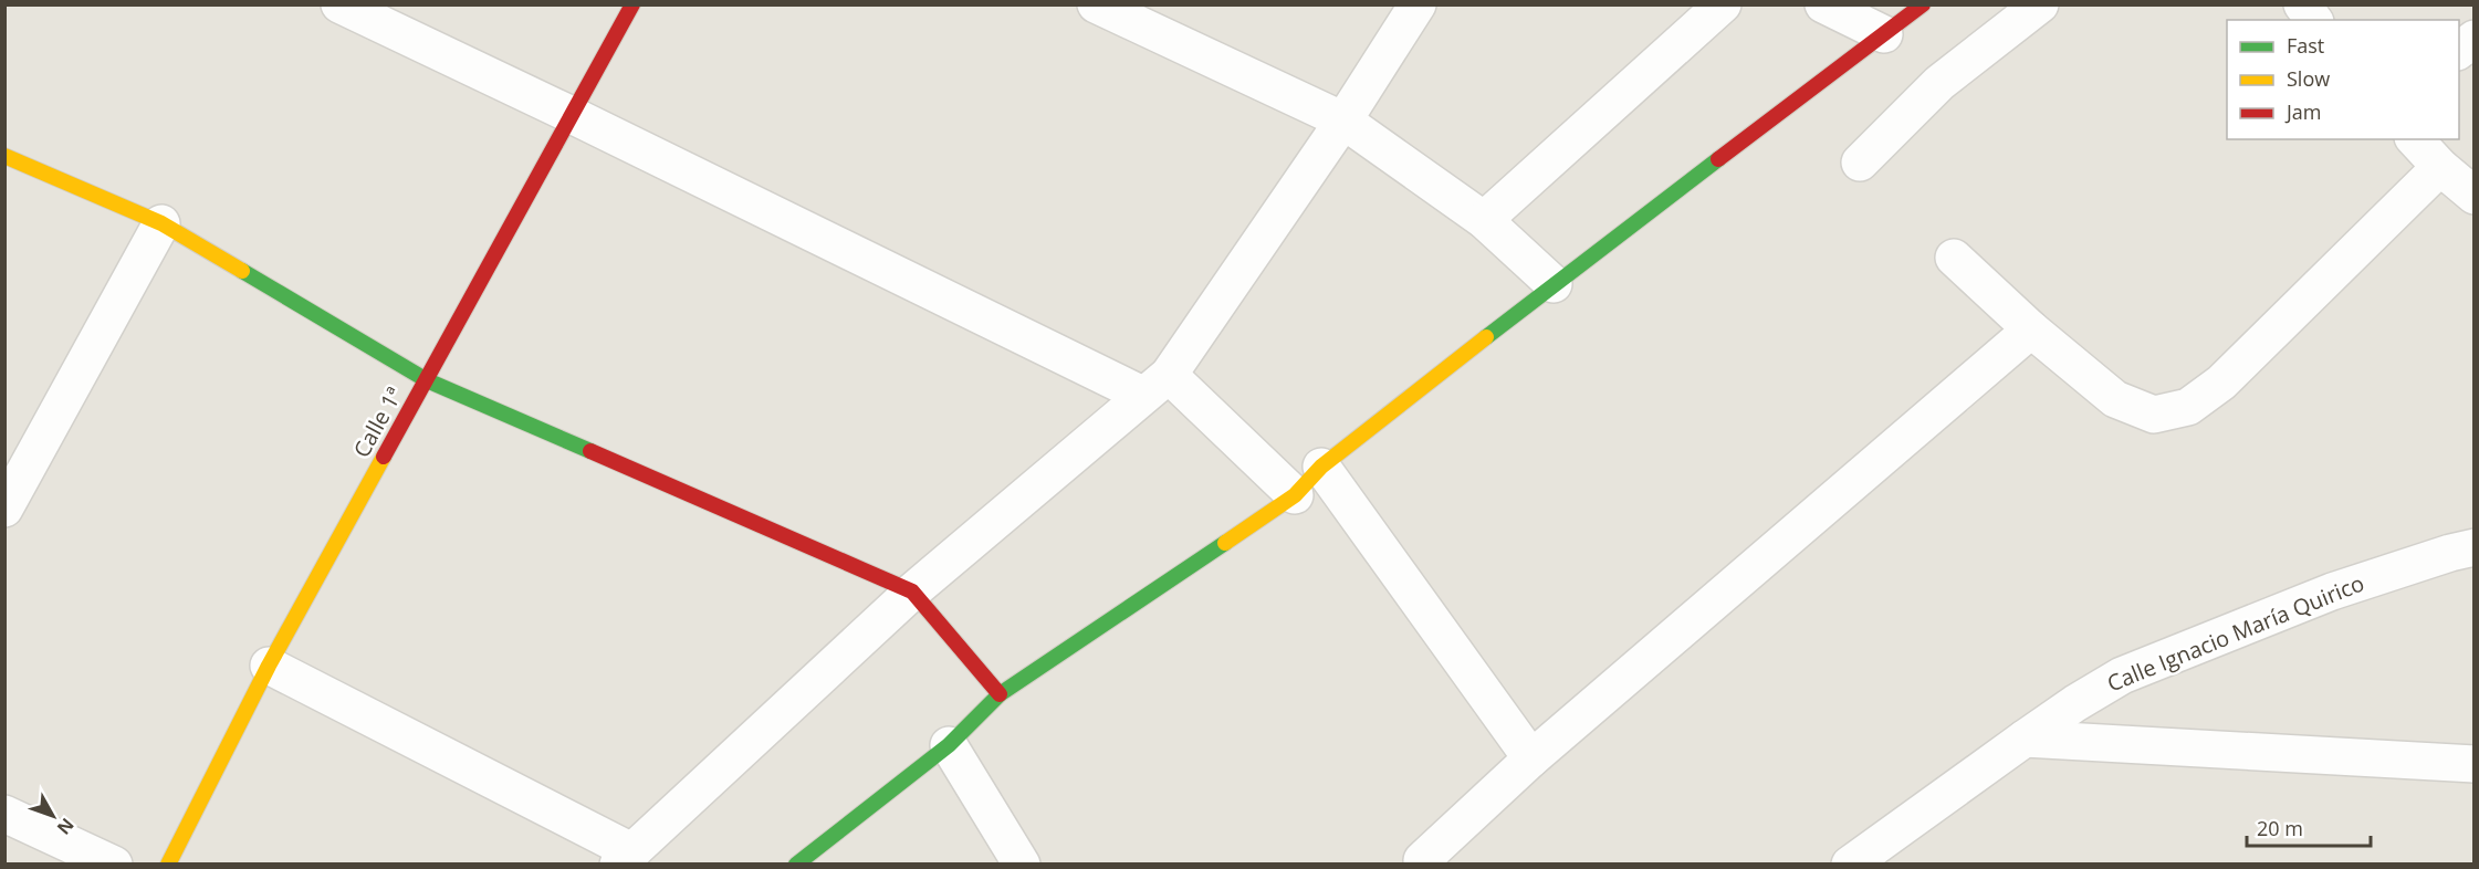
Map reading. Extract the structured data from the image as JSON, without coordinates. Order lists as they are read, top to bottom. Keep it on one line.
{"streets":{"street":["Calle 1ª","Calle Ignacio María Quirico"]},"legend":["Fast","Slow","Jam"],"scale_bar":"20 m","north":"bottom right"}
